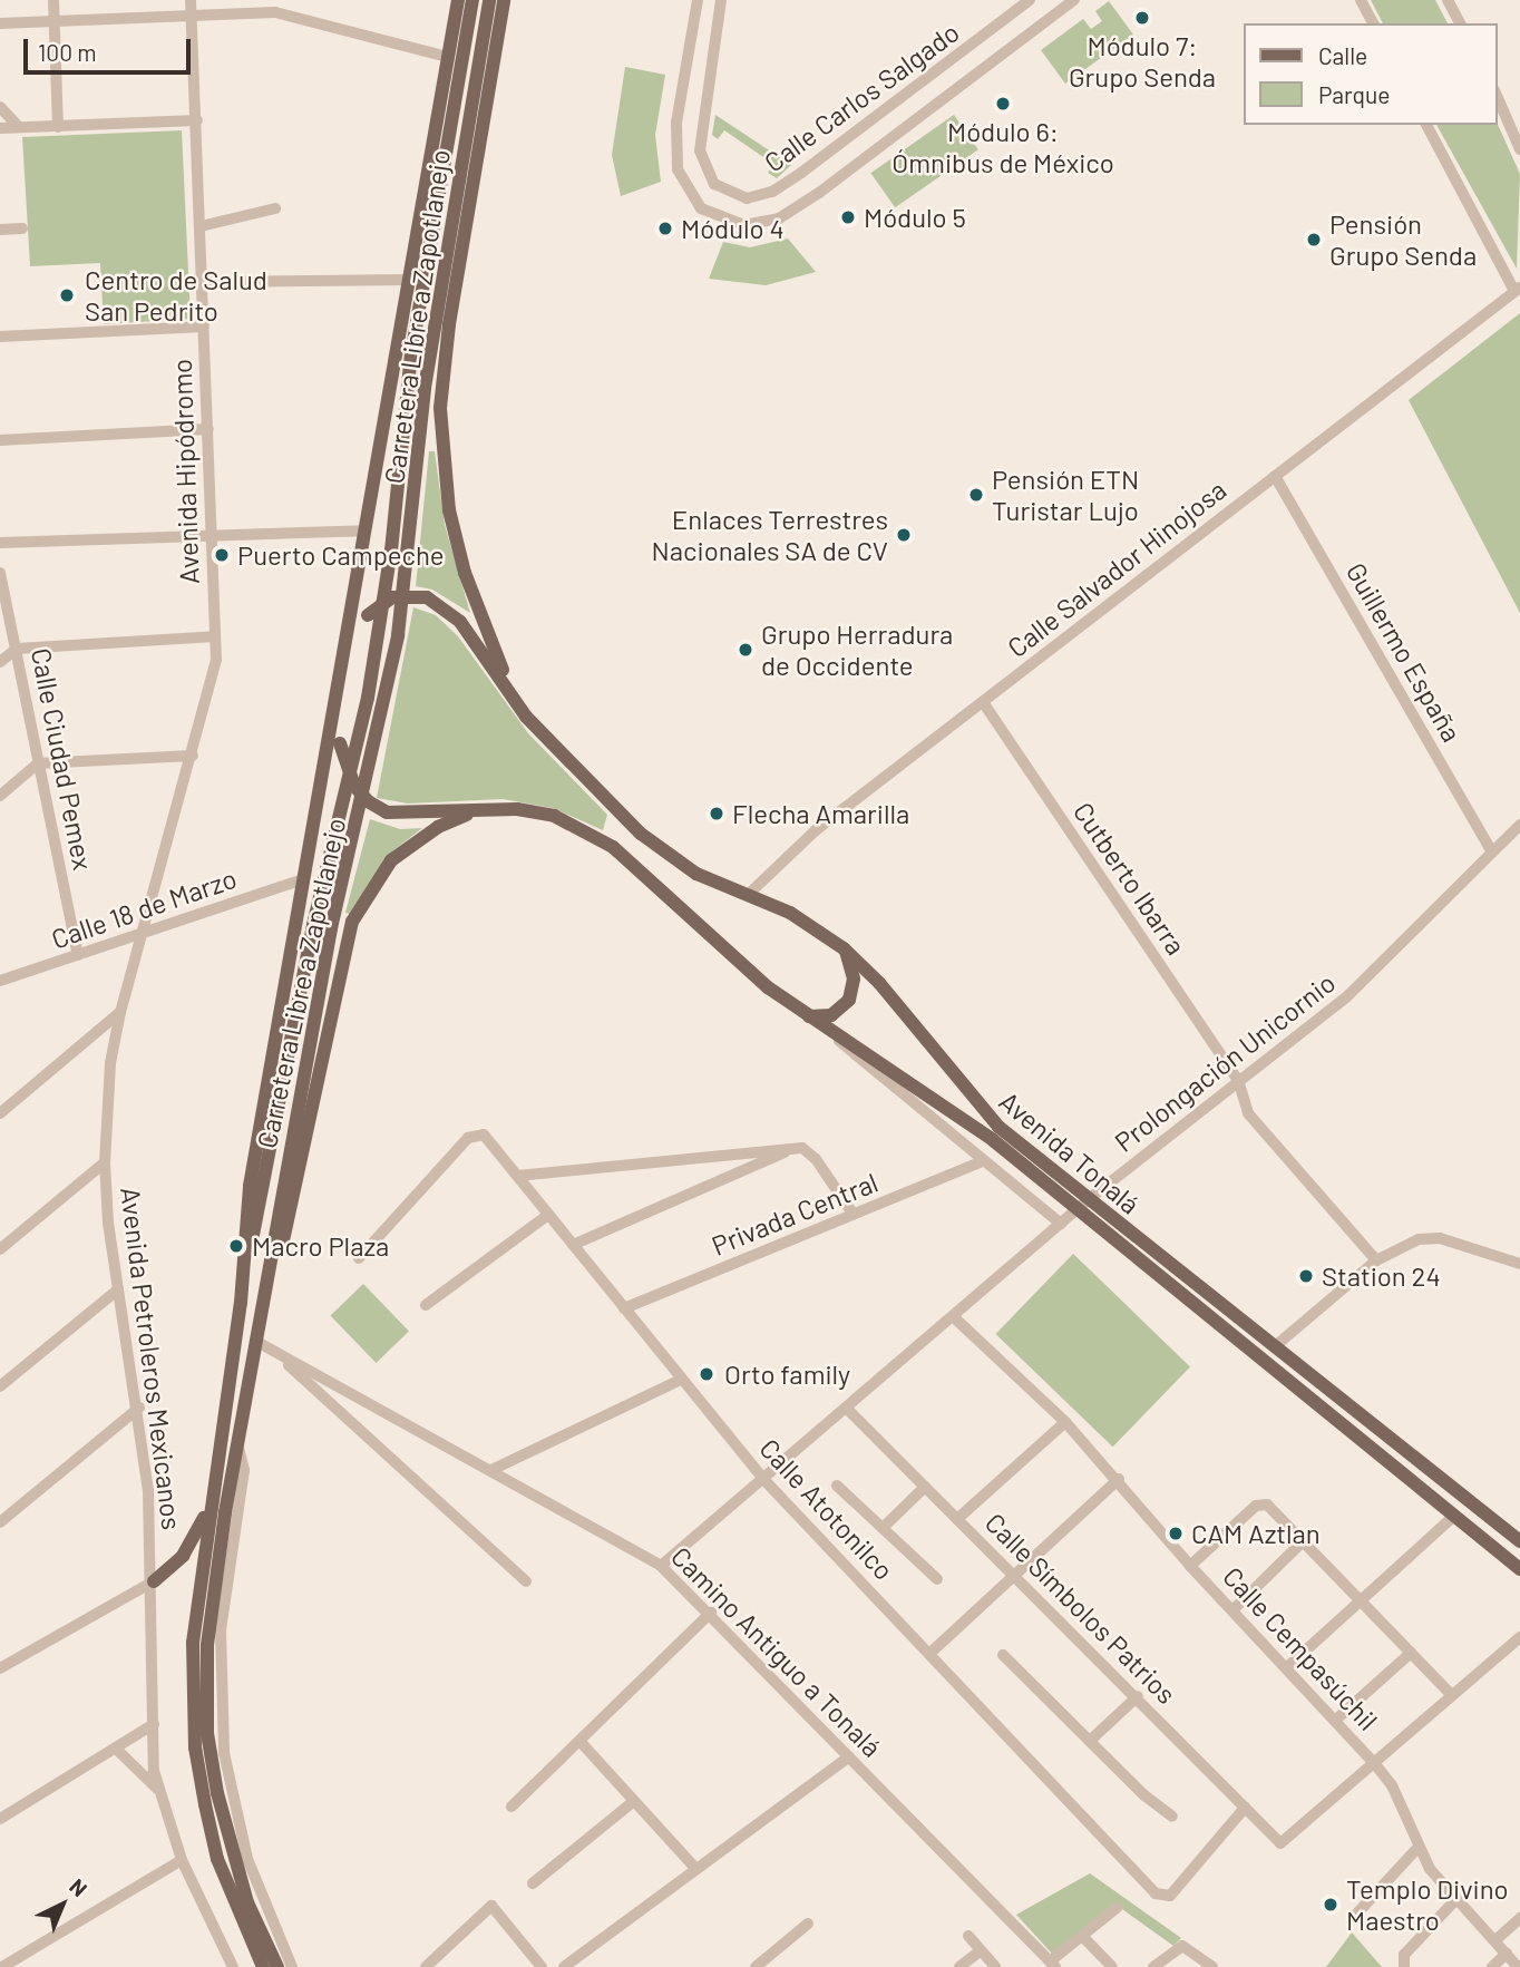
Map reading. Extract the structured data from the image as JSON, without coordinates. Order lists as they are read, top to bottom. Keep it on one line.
{"streets":{"main road":["Carretera Libre a Zapotlanejo","Avenida Tonalá"],"street":["Calle Carlos Salgado","Avenida Hipódromo","Calle Salvador Hinojosa","Guillermo España","Calle Ciudad Pemex","Cutberto Ibarra","Calle 18 de Marzo","Prolongación Unicornio","Privada Central","Avenida Petroleros Mexicanos","Calle Atotonilco","Calle Símbolos Patrios","Calle Cempasúchil","Camino Antiguo a Tonalá"]},"crossings":[["Carretera Libre a Zapotlanejo","Calle 18 de Marzo"],["Carretera Libre a Zapotlanejo","Avenida Tonalá"],["Carretera Libre a Zapotlanejo","Camino Antiguo a Tonalá"],["Avenida Hipódromo","Calle 18 de Marzo"],["Avenida Hipódromo","Avenida Petroleros Mexicanos"],["Calle Salvador Hinojosa","Guillermo España"],["Calle Salvador Hinojosa","Cutberto Ibarra"],["Calle Salvador Hinojosa","Avenida Tonalá"],["Guillermo España","Prolongación Unicornio"],["Calle Ciudad Pemex","Calle 18 de Marzo"],["Cutberto Ibarra","Prolongación Unicornio"],["Calle 18 de Marzo","Avenida Petroleros Mexicanos"],["Prolongación Unicornio","Avenida Tonalá"],["Prolongación Unicornio","Calle Atotonilco"],["Prolongación Unicornio","Calle Símbolos Patrios"],["Prolongación Unicornio","Calle Cempasúchil"],["Prolongación Unicornio","Camino Antiguo a Tonalá"],["Privada Central","Calle Atotonilco"],["Calle Atotonilco","Calle Símbolos Patrios"],["Calle Símbolos Patrios","Calle Cempasúchil"]],"places":["Módulo 7: Grupo Senda","Módulo 6: Ómnibus de México","Módulo 5","Módulo 4","Pensión Grupo Senda","Centro de Salud San Pedrito","Pensión ETN Turistar Lujo","Enlaces Terrestres Nacionales SA de CV","Puerto Campeche","Grupo Herradura de Occidente","Flecha Amarilla","Macro Plaza","Station 24","Orto family","CAM Aztlan","Templo Divino Maestro"],"legend":["Calle","Parque"],"scale_bar":"100 m","north":"top right"}
